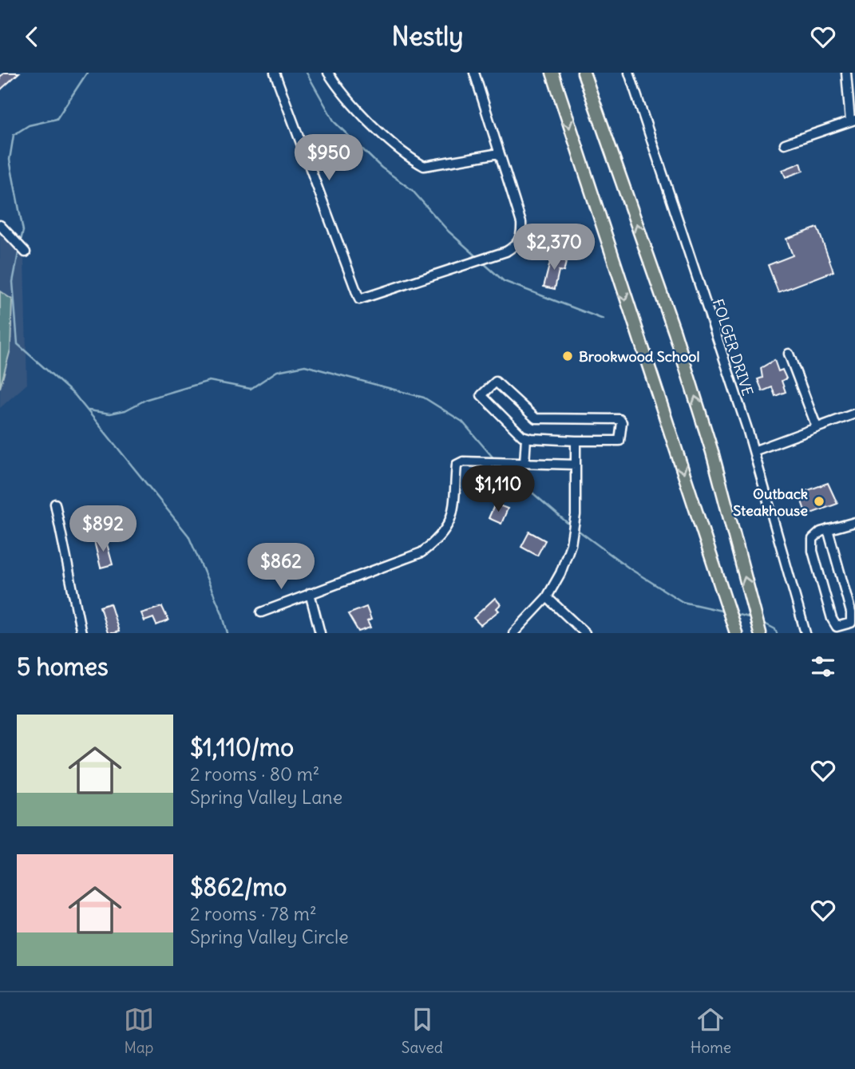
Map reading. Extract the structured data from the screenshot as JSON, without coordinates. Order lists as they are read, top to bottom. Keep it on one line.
{"streets":{"street":["FOLGER DRIVE"]},"places":["Brookwood School","Outback Steakhouse"],"page":{"header":"Nestly","price":["$950","$2,370","$1,110","$892","$862"],"heading":"5 homes","list":[{"name":"$1,110/mo","note":"2 rooms · 80 m² · Spring Valley Lane"},{"name":"$862/mo","note":"2 rooms · 78 m² · Spring Valley Circle"}],"tabs":["Map","Saved","Home"]}}
